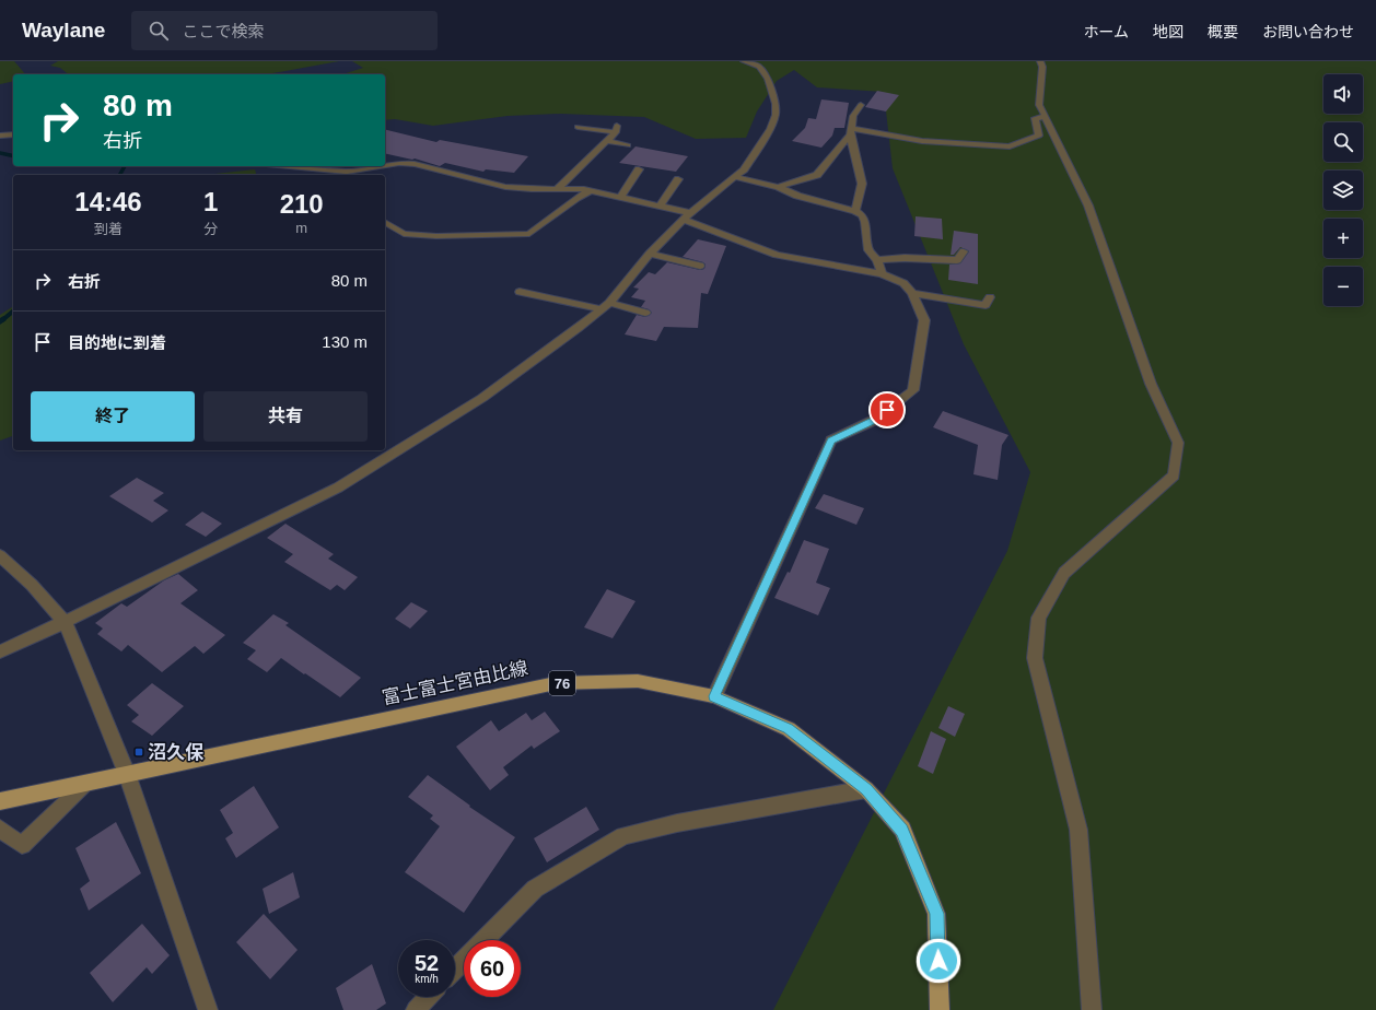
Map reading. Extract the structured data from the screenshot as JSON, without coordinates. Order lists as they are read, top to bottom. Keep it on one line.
{"streets":{"main road":["富士富士宮由比線","76"]},"places":{"transit":["沼久保"]},"page":{"header":"Waylane","search":"ここで検索","nav":["ホーム","地図","概要","お問い合わせ"],"map_buttons":["+","−"],"turn":["80 m","右折"],"eta":["14:46","到着","1","分","210","m"],"list":[{"name":"右折","value":"80 m"},{"name":"目的地に到着","value":"130 m"}],"buttons":["終了","共有"],"speed":"52 km/h","limit":"60"}}
